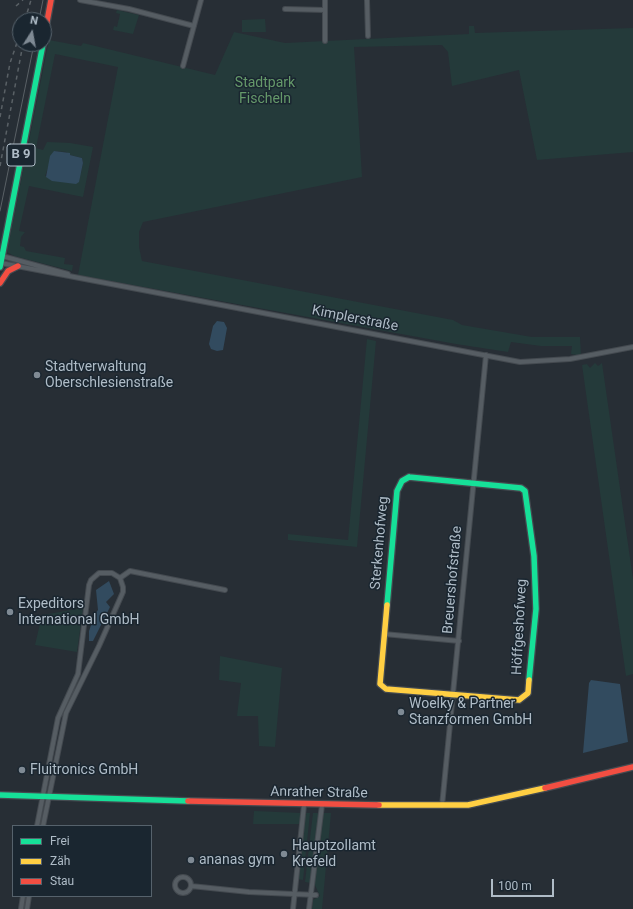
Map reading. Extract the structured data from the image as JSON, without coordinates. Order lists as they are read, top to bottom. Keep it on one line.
{"streets":{"main road":["B 9","Sterkenhofweg","Höffgeshofweg","Anrather Straße"],"street":["Kimplerstraße","Breuershofstraße"]},"crossings":[["B 9","Kimplerstraße"],["Kimplerstraße","Breuershofstraße"],["Sterkenhofweg","Breuershofstraße"],["Sterkenhofweg","Höffgeshofweg"],["Breuershofstraße","Höffgeshofweg"],["Breuershofstraße","Anrather Straße"]],"parks":["Stadtpark Fischeln"],"places":["Stadtverwaltung Oberschlesienstraße","Expeditors International GmbH","Woelky & Partner Stanzformen GmbH","Fluitronics GmbH","Hauptzollamt Krefeld","ananas gym"],"legend":["Frei","Zäh","Stau"],"scale_bar":"100 m","north":"top"}
